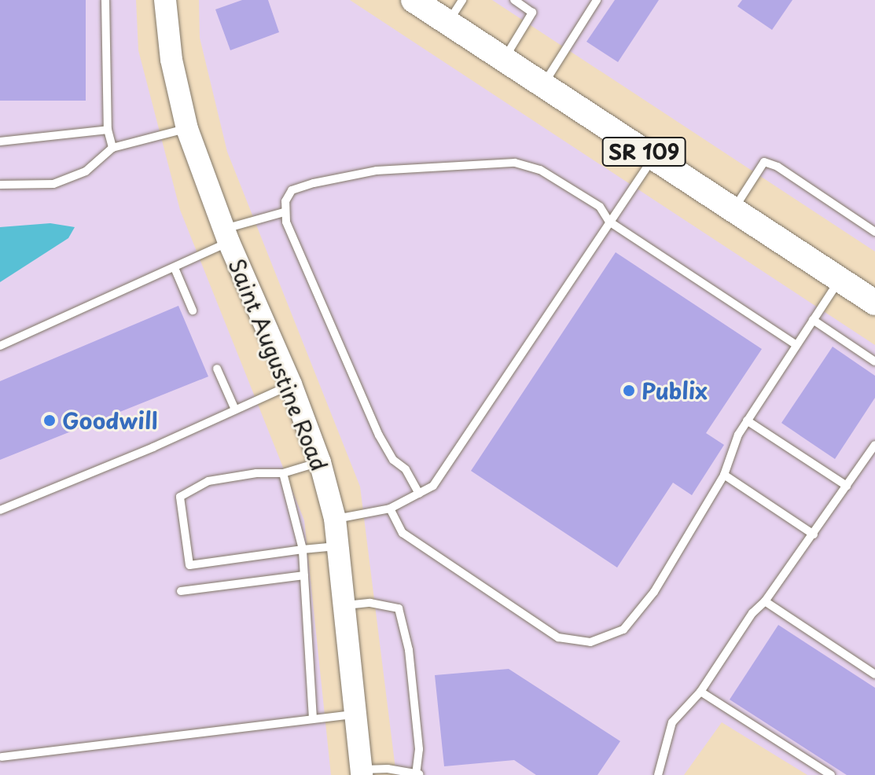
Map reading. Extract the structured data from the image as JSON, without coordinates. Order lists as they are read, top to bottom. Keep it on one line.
{"streets":{"main road":["SR 109","Saint Augustine Road"]},"places":["Publix","Goodwill"]}
